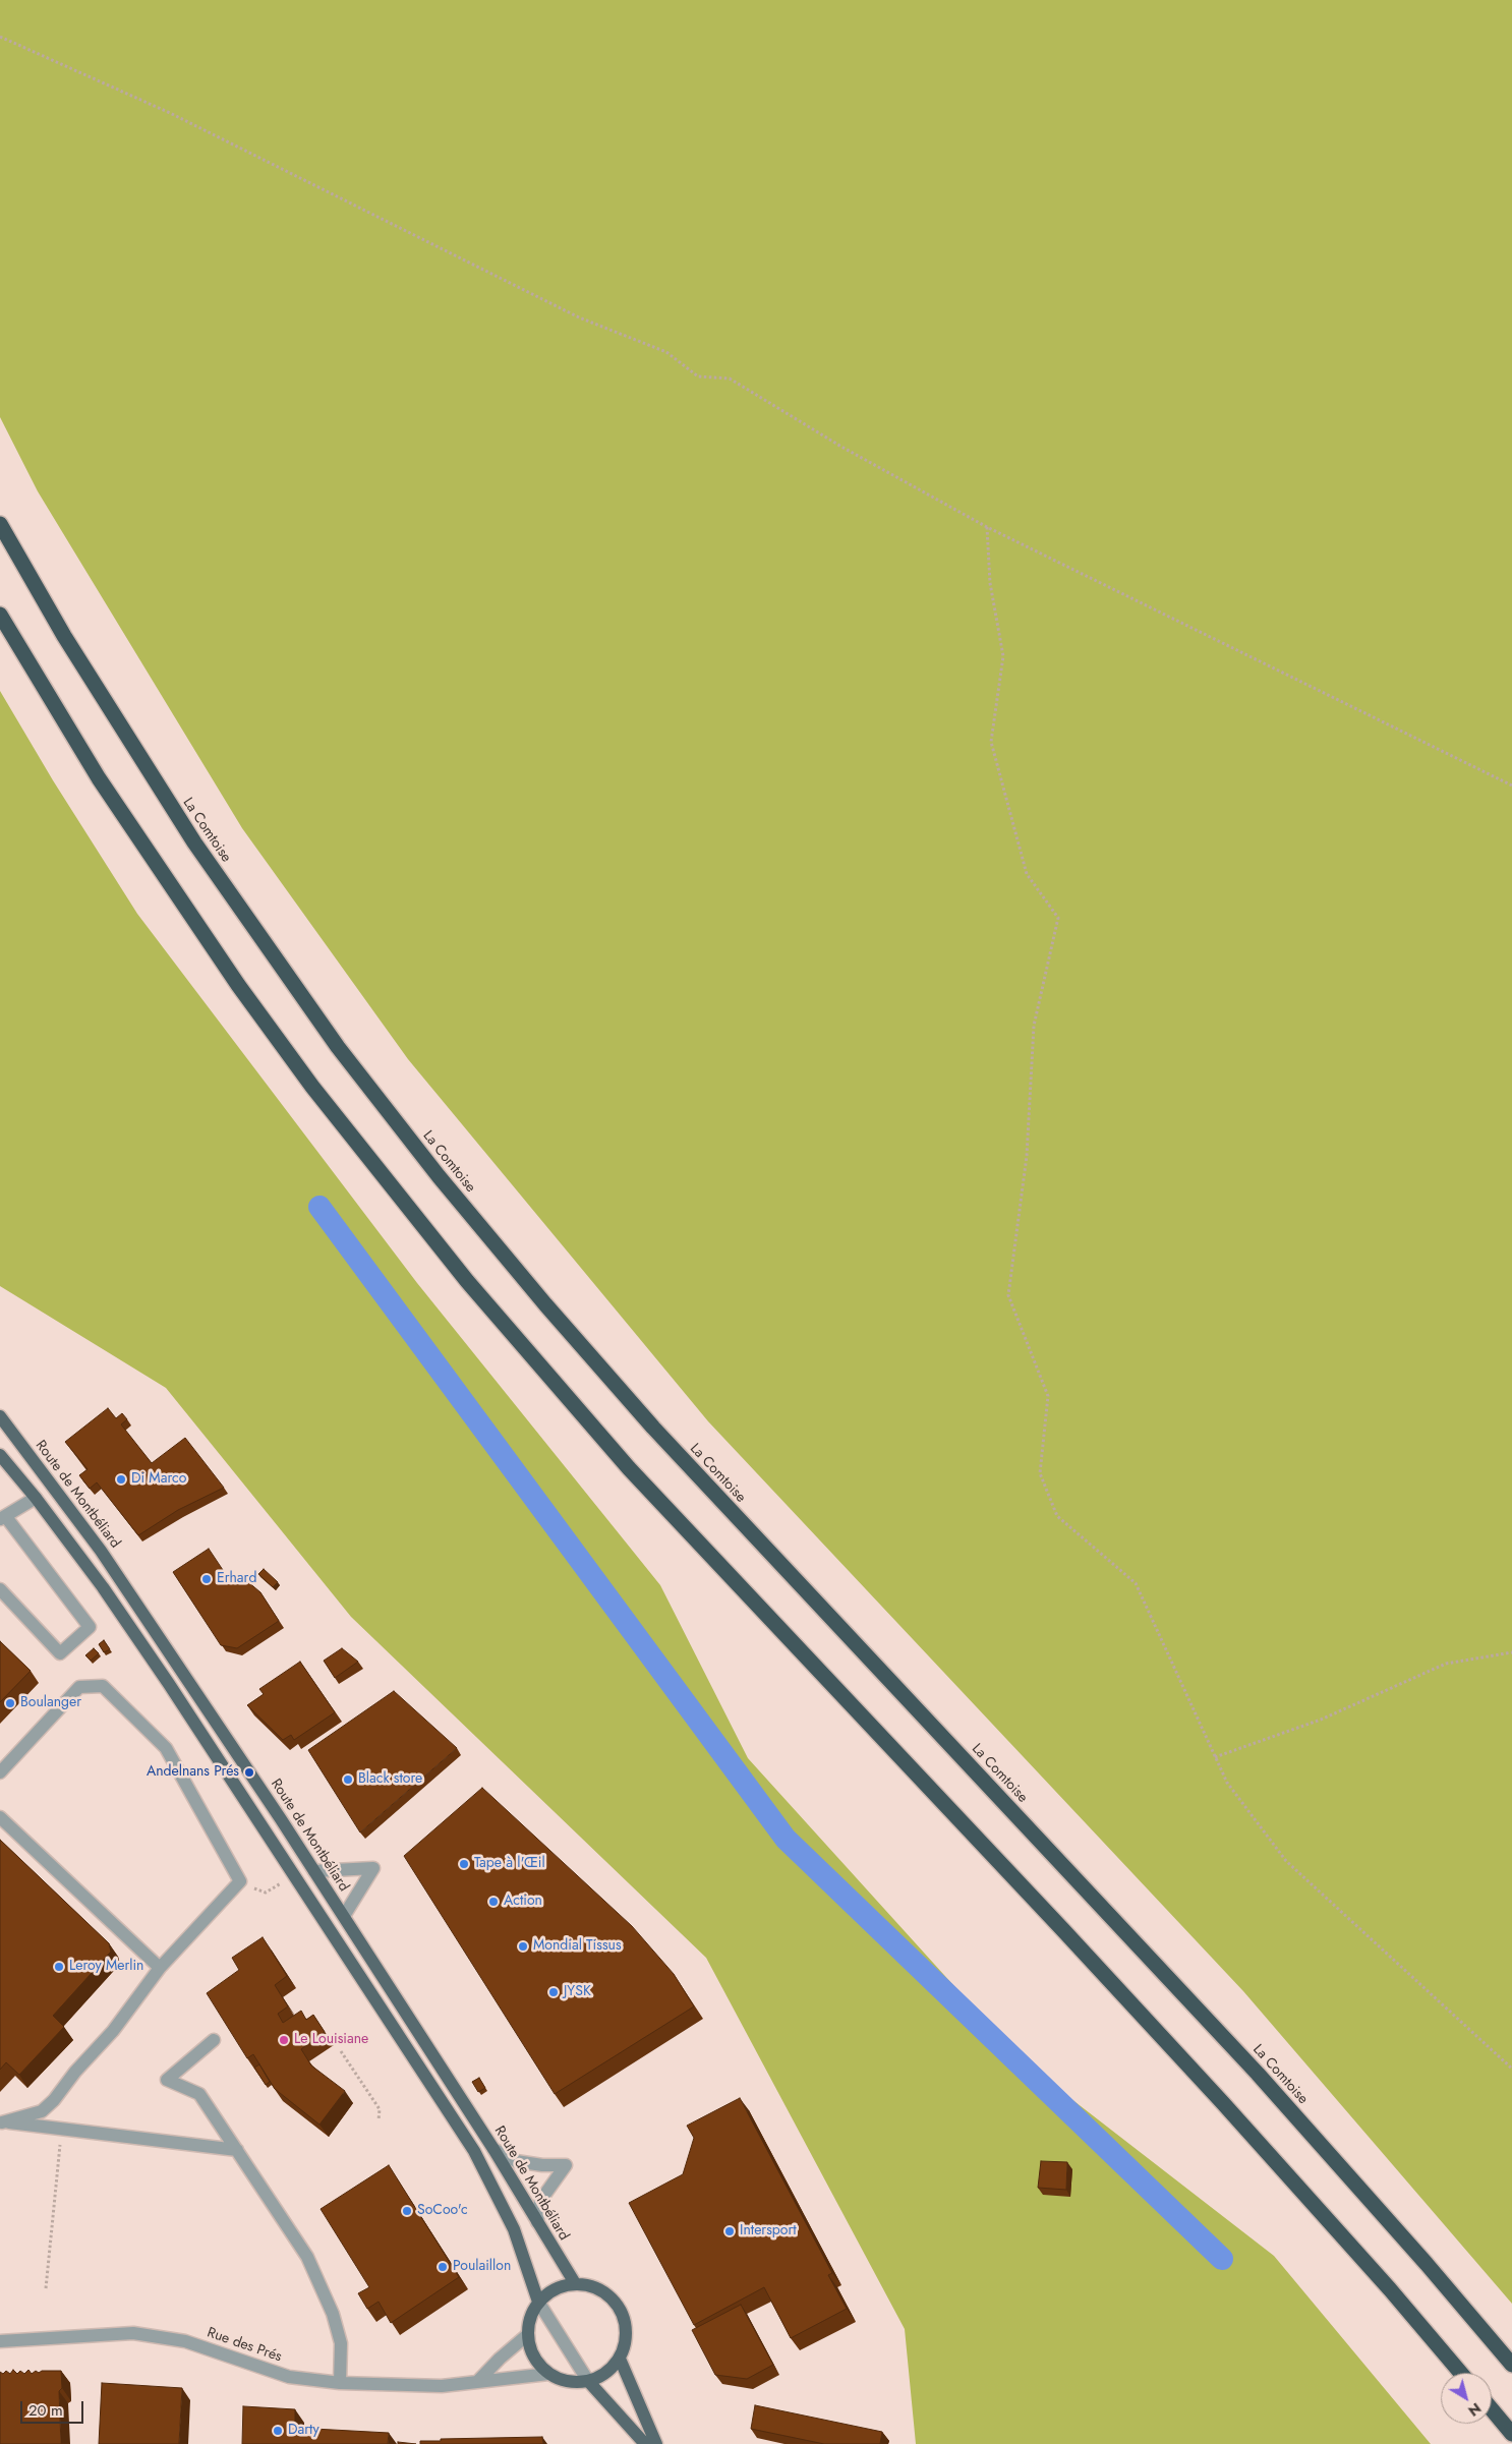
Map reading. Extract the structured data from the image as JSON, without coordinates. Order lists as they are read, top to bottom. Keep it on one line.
{"streets":{"highway":["La Comtoise"],"main road":["Route de Montbéliard"],"street":["Rue des Prés"]},"places":["Di Marco","Erhard","Boulanger","Andelnans Prés","Black store","Tape à l'Œil","Action","Mondial Tissus","Leroy Merlin","JYSK","Le Louisiane","SoCoo'c","Intersport","Poulaillon","Darty"],"scale_bar":"20 m","north":"bottom right"}
